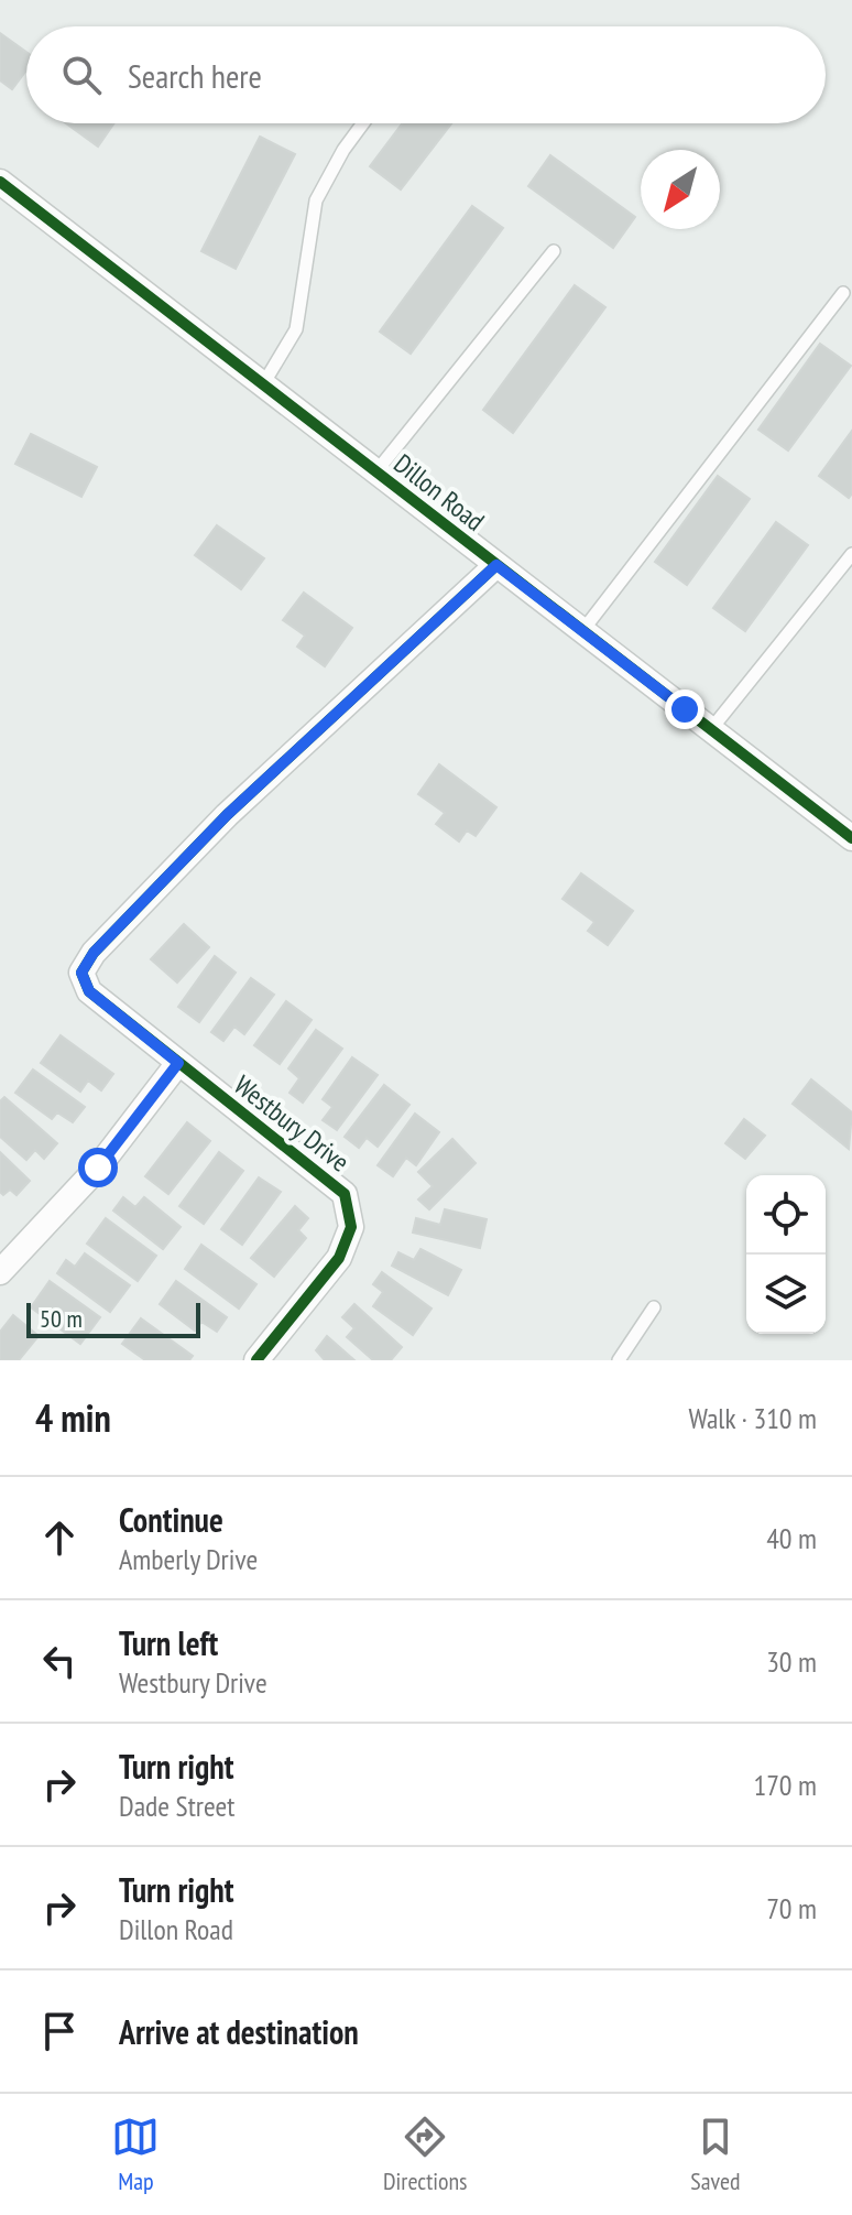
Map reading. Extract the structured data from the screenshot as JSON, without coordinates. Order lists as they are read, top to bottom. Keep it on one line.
{"streets":{"street":["Dillon Road","Westbury Drive"]},"crossings":[["Dillon Road","Westbury Drive"]],"scale_bar":"50 m","north":"bottom left","page":{"search":"Search here","scale":"50 m","heading":["4 min","Walk · 310 m"],"list":[["Continue","Amberly Drive","40 m"],["Turn left","Westbury Drive","30 m"],["Turn right","Dade Street","170 m"],["Turn right","Dillon Road","70 m"],"Arrive at destination"],"nav":["Map","Directions","Saved"]}}
